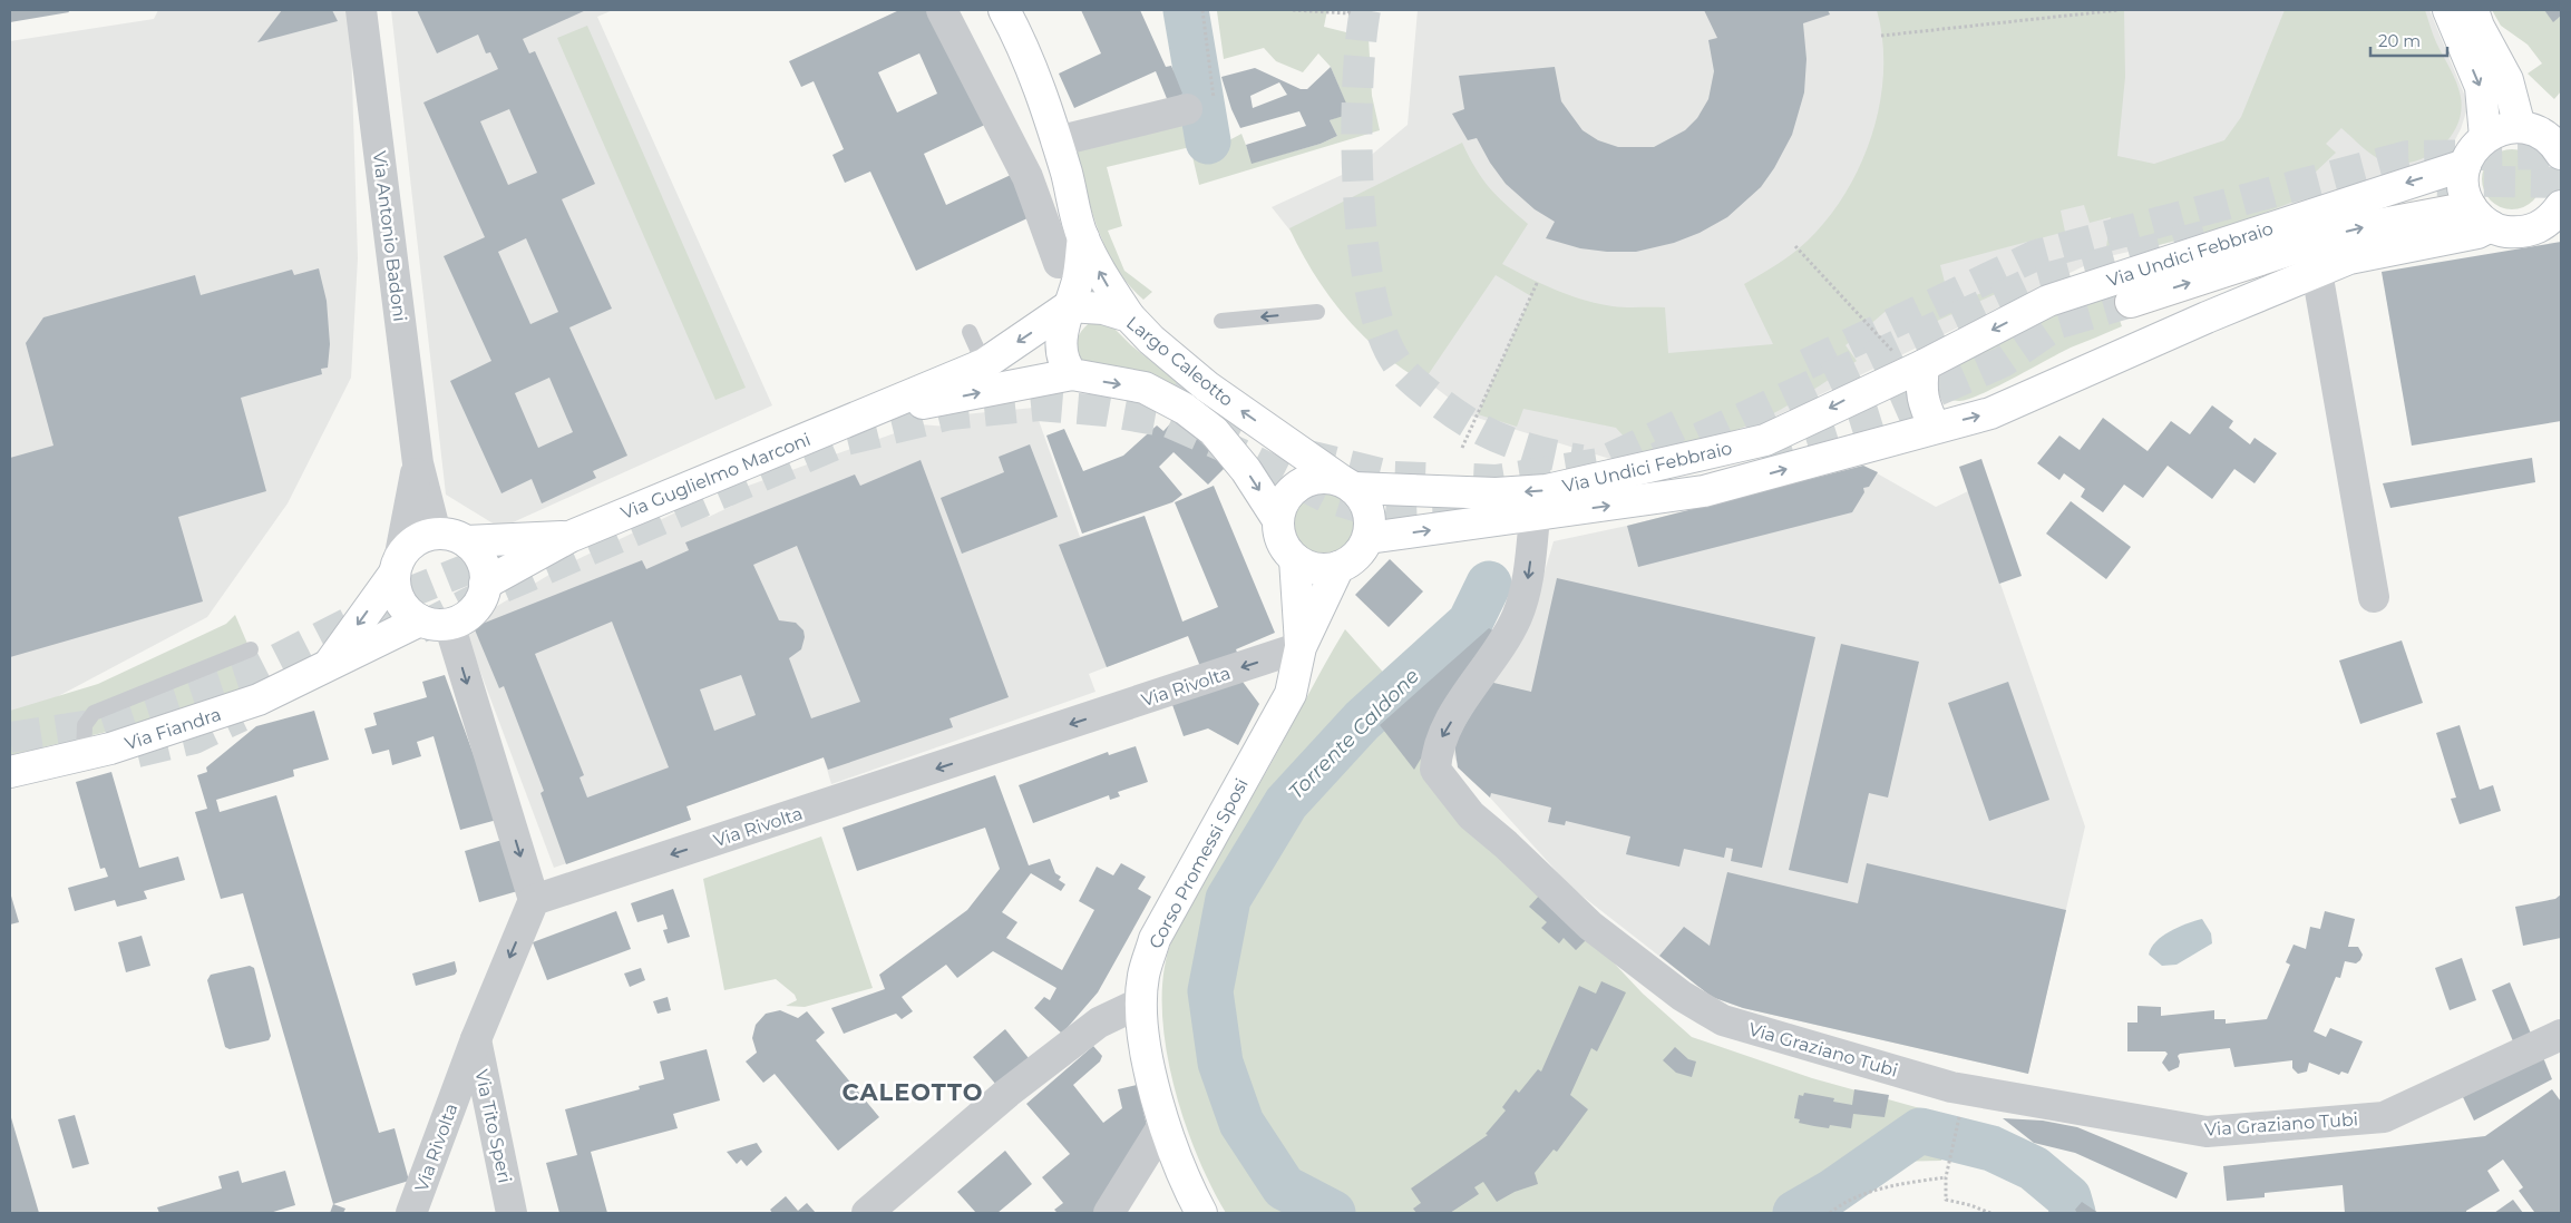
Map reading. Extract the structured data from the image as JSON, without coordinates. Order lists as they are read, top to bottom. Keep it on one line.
{"streets":{"main road":["Via Undici Febbraio","Largo Caleotto","Via Guglielmo Marconi","Via Fiandra","Corso Promessi Sposi"],"street":["Via Antonio Badoni","Via Rivolta","Via Graziano Tubi","Via Tito Speri"]},"crossings":[["Via Antonio Badoni","Via Guglielmo Marconi"],["Via Antonio Badoni","Via Fiandra"],["Via Undici Febbraio","Largo Caleotto"],["Via Undici Febbraio","Corso Promessi Sposi"],["Via Undici Febbraio","Via Graziano Tubi"],["Largo Caleotto","Via Guglielmo Marconi"],["Largo Caleotto","Corso Promessi Sposi"],["Via Guglielmo Marconi","Via Fiandra"],["Via Rivolta","Corso Promessi Sposi"],["Via Rivolta","Via Tito Speri"]],"one_way":["Via Rivolta"],"districts":["CALEOTTO"],"water":["Torrente Caldone"],"scale_bar":"20 m"}
